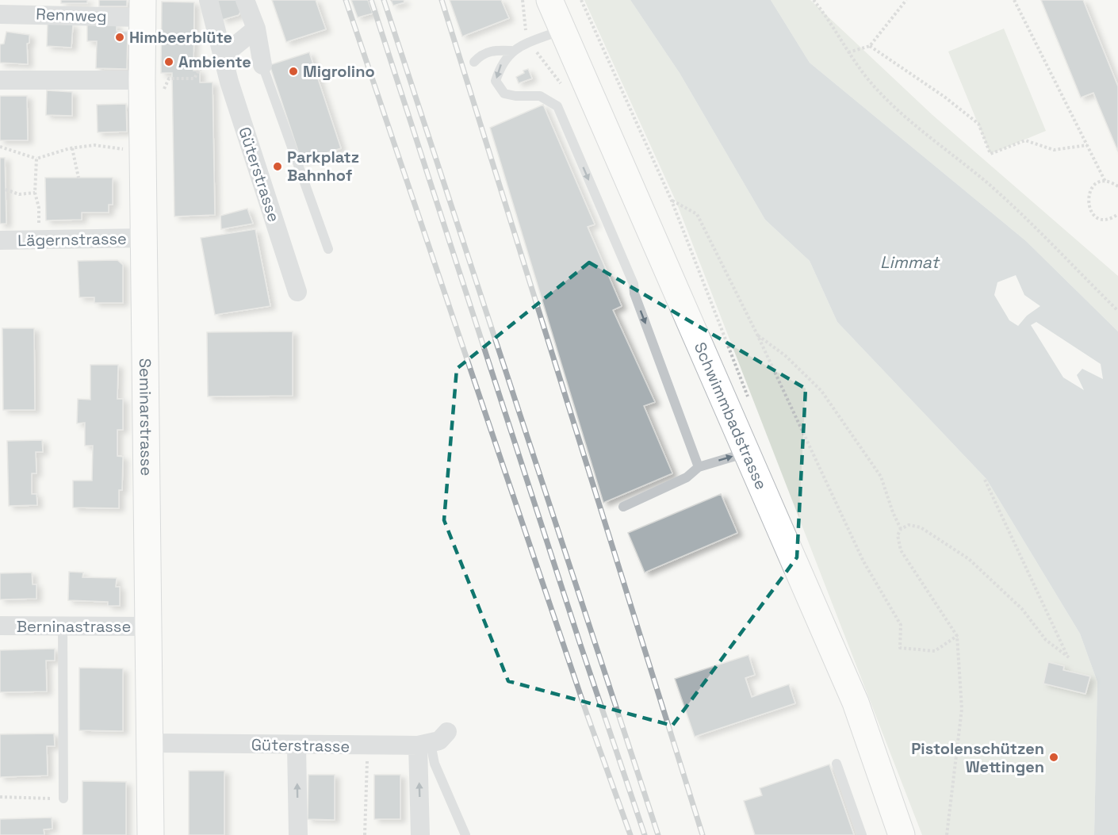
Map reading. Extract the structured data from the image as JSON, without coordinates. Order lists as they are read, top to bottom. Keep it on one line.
{"streets":{"main road":["Schwimmbadstrasse","Seminarstrasse"],"street":["Rennweg","Güterstrasse","Lägernstrasse","Berninastrasse"]},"crossings":[["Rennweg","Seminarstrasse"],["Güterstrasse","Seminarstrasse"],["Lägernstrasse","Seminarstrasse"],["Seminarstrasse","Berninastrasse"]],"water":["Limmat"],"places":["Himbeerblüte","Ambiente","Migrolino","Parkplatz Bahnhof","Pistolenschützen Wettingen"]}
